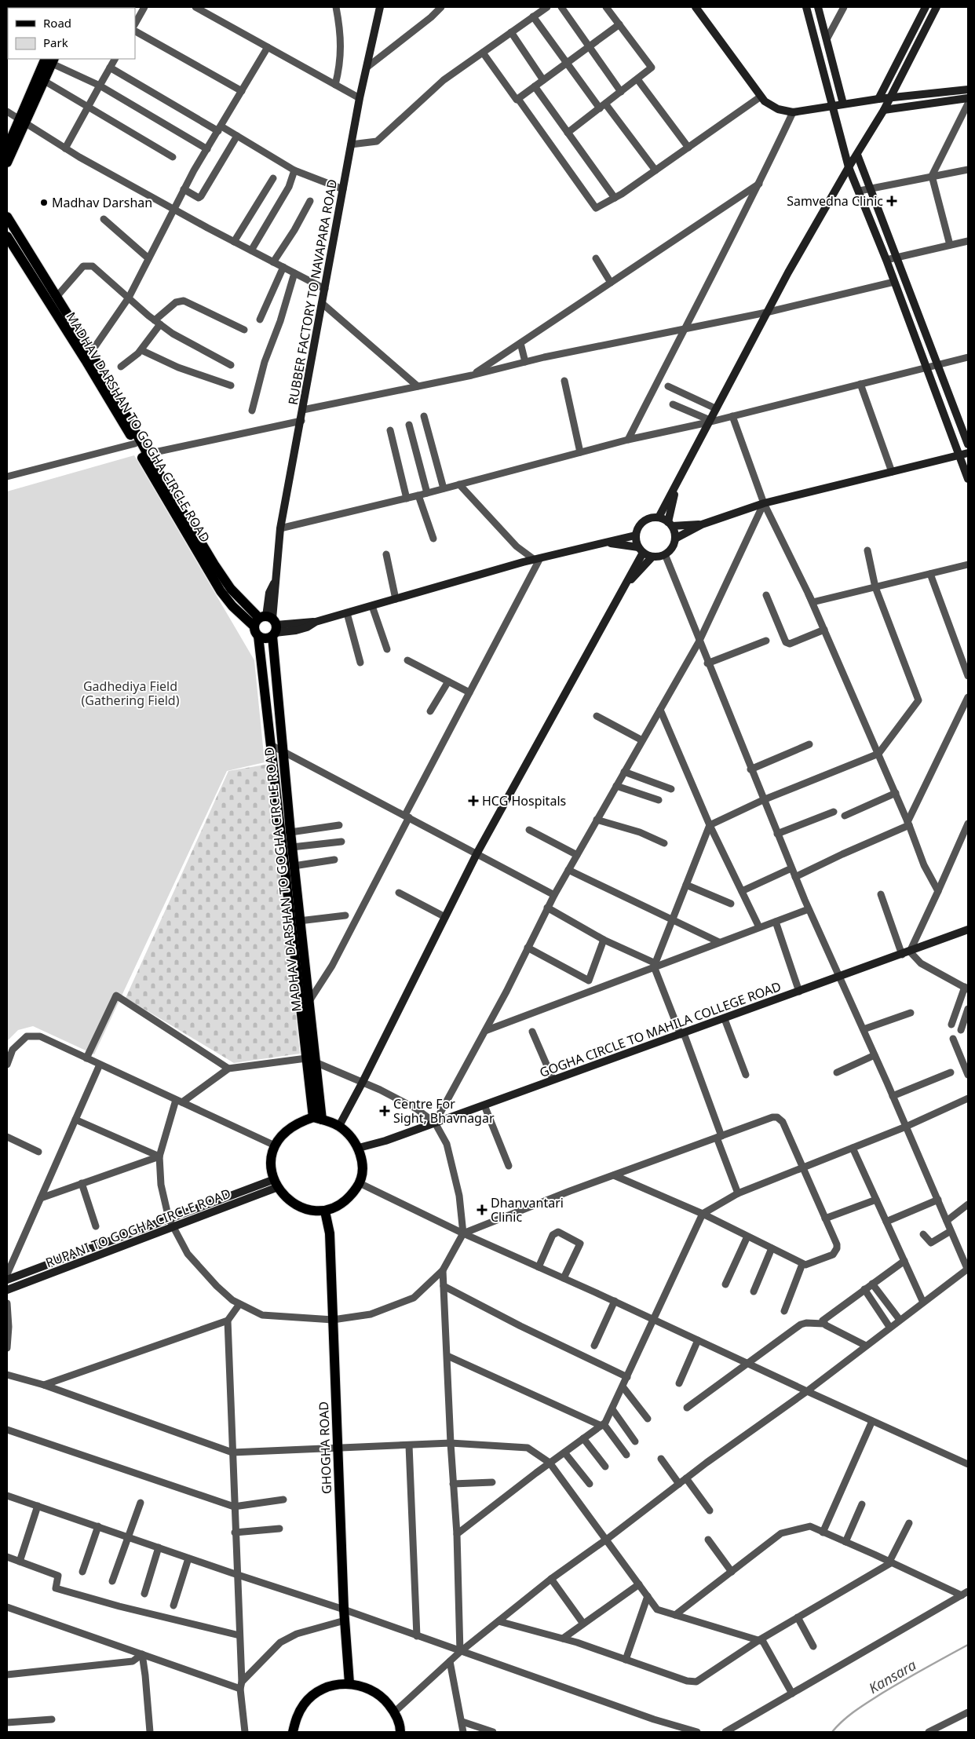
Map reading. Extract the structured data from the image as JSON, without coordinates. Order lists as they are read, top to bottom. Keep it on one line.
{"streets":{"main road":["MADHAV DARSHAN TO GOGHA CIRCLE ROAD","GHOGHA ROAD"],"street":["RUBBER FACTORY TO NAVAPARA ROAD","GOGHA CIRCLE TO MAHILA COLLEGE ROAD","RUPANI TO GOGHA CIRCLE ROAD"]},"crossings":[["RUBBER FACTORY TO NAVAPARA ROAD","MADHAV DARSHAN TO GOGHA CIRCLE ROAD"],["MADHAV DARSHAN TO GOGHA CIRCLE ROAD","GOGHA CIRCLE TO MAHILA COLLEGE ROAD"],["MADHAV DARSHAN TO GOGHA CIRCLE ROAD","RUPANI TO GOGHA CIRCLE ROAD"],["MADHAV DARSHAN TO GOGHA CIRCLE ROAD","GHOGHA ROAD"],["GOGHA CIRCLE TO MAHILA COLLEGE ROAD","RUPANI TO GOGHA CIRCLE ROAD"],["GOGHA CIRCLE TO MAHILA COLLEGE ROAD","GHOGHA ROAD"],["RUPANI TO GOGHA CIRCLE ROAD","GHOGHA ROAD"]],"water":["Kansara"],"parks":["Gadhediya Field (Gathering Field)"],"places":{"health":["Samvedna Clinic","HCG Hospitals","Centre For Sight, Bhavnagar","Dhanvantari Clinic"],"other":["Madhav Darshan"]},"legend":["Road","Park"]}
